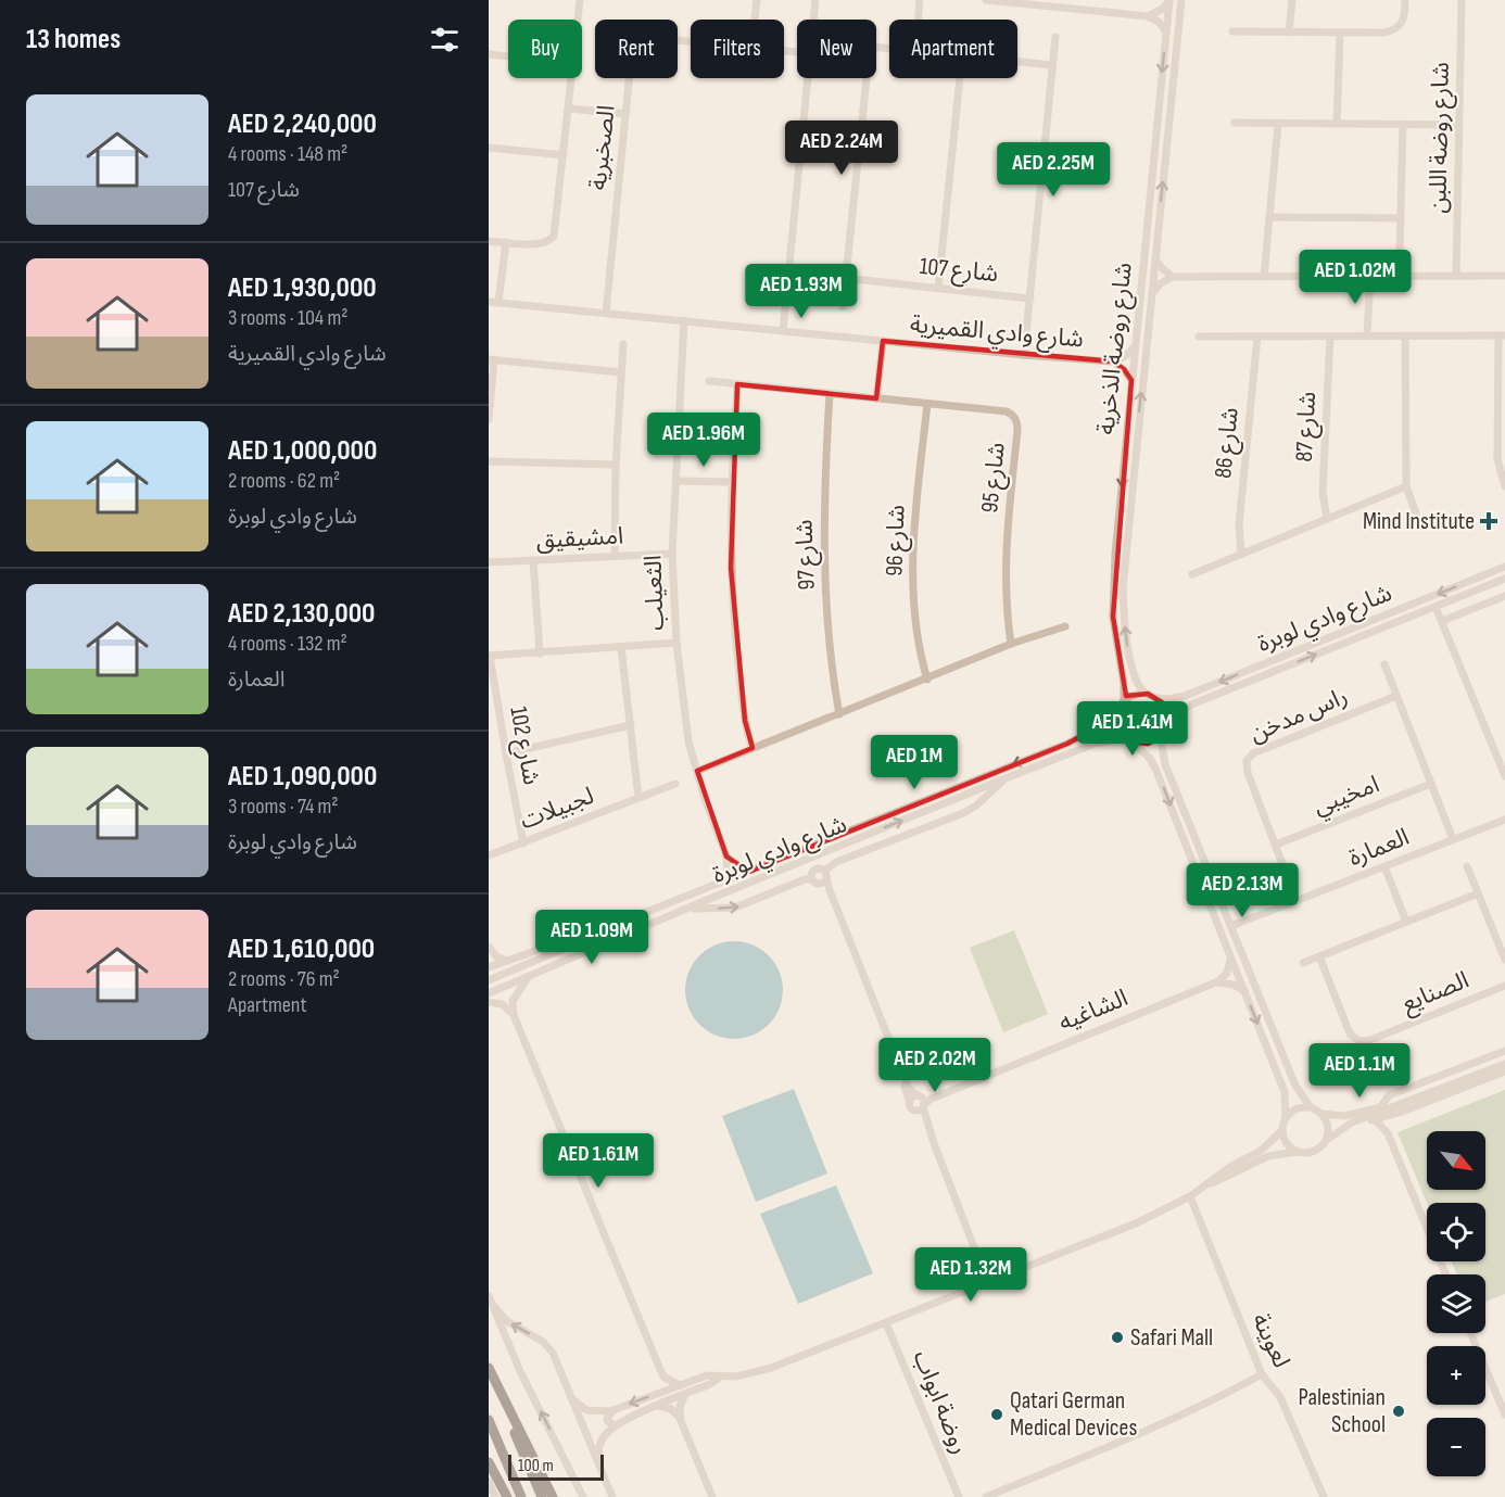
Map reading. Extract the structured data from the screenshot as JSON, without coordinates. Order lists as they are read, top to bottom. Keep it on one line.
{"streets":{"street":["شارع روضة اللبن","الصخبرية","شارع 107","شارع وادي القميرية","شارع روضة الذخرية","شارع 87","شارع 86","شارع 95","امشيقيق","شارع 96","شارع 97","الثعيلب","شارع وادي لوبرة","راس مدخن","شارع 102","امخيبي","لجبيلات","العمارة","الصنايع","الشاغيه","لعوينة","روضة ابواب"]},"crossings":[["الصخبرية","شارع وادي القميرية"],["شارع 107","شارع وادي القميرية"],["شارع وادي القميرية","شارع روضة الذخرية"],["شارع وادي القميرية","الثعيلب"],["شارع روضة الذخرية","شارع وادي لوبرة"],["شارع 95","شارع 96"],["شارع 95","شارع 97"],["امشيقيق","الثعيلب"],["راس مدخن","امخيبي"],["راس مدخن","العمارة"],["شارع 102","لجبيلات"]],"places":{"health":["Mind Institute"],"other":["Safari Mall","Palestinian School","Qatari German Medical Devices"]},"scale_bar":"100 m","north":"bottom right","page":{"heading":"13 homes","chip":["Buy","Rent","Filters","New","Apartment"],"list":[{"name":"AED 2,240,000","note":"4 rooms · 148 m² · شارع 107"},{"name":"AED 1,930,000","note":"3 rooms · 104 m² · شارع وادي القميرية"},{"name":"AED 1,000,000","note":"2 rooms · 62 m² · شارع وادي لوبرة"},{"name":"AED 2,130,000","note":"4 rooms · 132 m² · العمارة"},{"name":"AED 1,090,000","note":"3 rooms · 74 m² · شارع وادي لوبرة"},{"name":"AED 1,610,000","note":"2 rooms · 76 m² · Apartment"}],"price":["AED 2.24M","AED 2.25M","AED 1.02M","AED 1.93M","AED 1.96M","AED 1.41M","AED 1M","AED 2.13M","AED 1.09M","AED 2.02M","AED 1.1M","AED 1.61M","AED 1.32M"],"map_buttons":["+","−"],"scale":"100 m"}}
